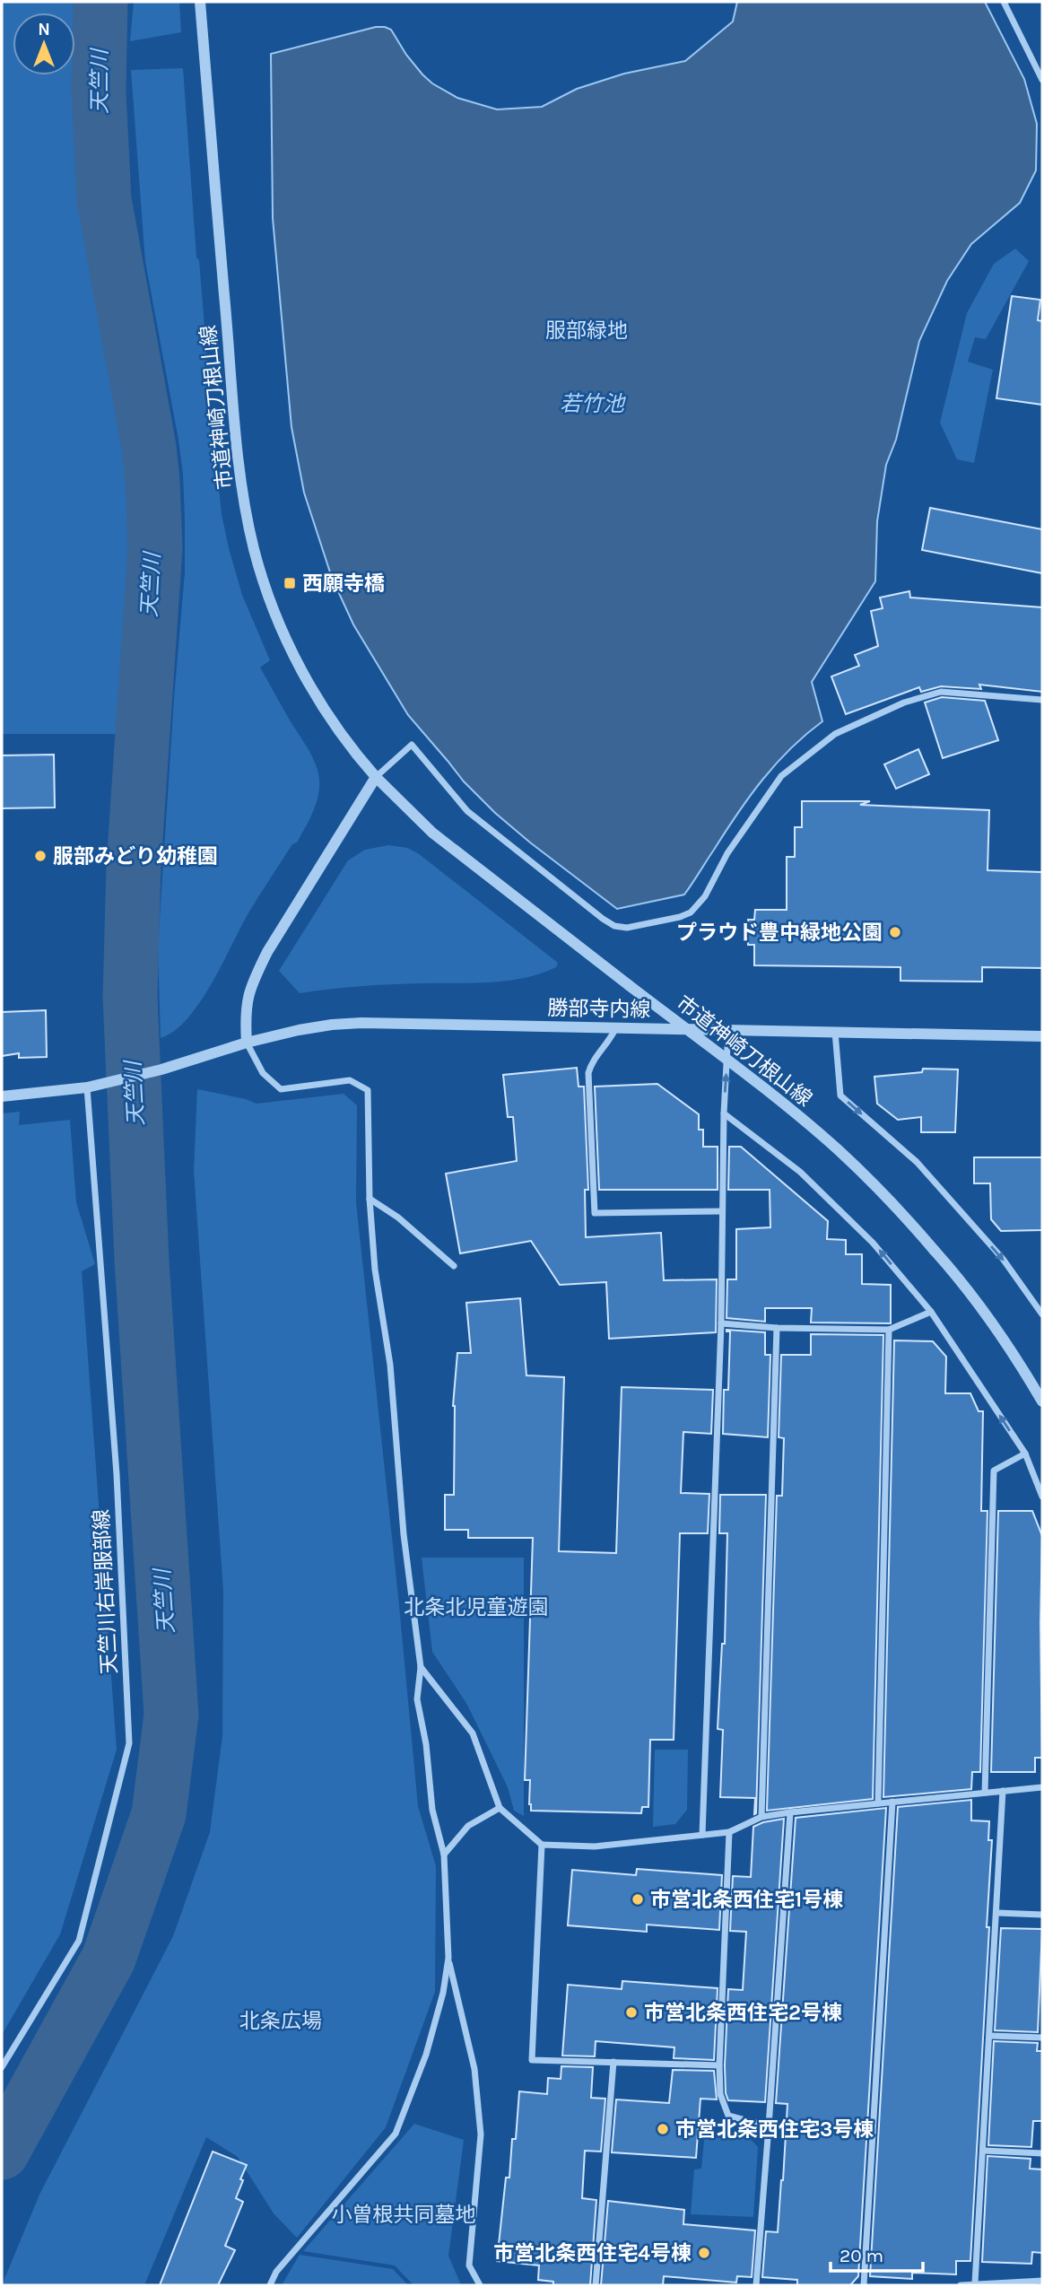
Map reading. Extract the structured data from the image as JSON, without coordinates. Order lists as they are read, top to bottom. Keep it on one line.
{"streets":{"street":["市道神崎刀根山線","勝部寺内線","天竺川右岸服部線"]},"crossings":[["勝部寺内線","天竺川右岸服部線"]],"water":["天竺川","若竹池"],"parks":["服部緑地","北条北児童遊園","北条広場","小曽根共同墓地"],"places":{"transit":["西願寺橋"],"other":["服部みどり幼稚園","プラウド豊中緑地公園","市営北条西住宅1号棟","市営北条西住宅2号棟","市営北条西住宅3号棟","市営北条西住宅4号棟"]},"scale_bar":"20 m","north":"top"}
